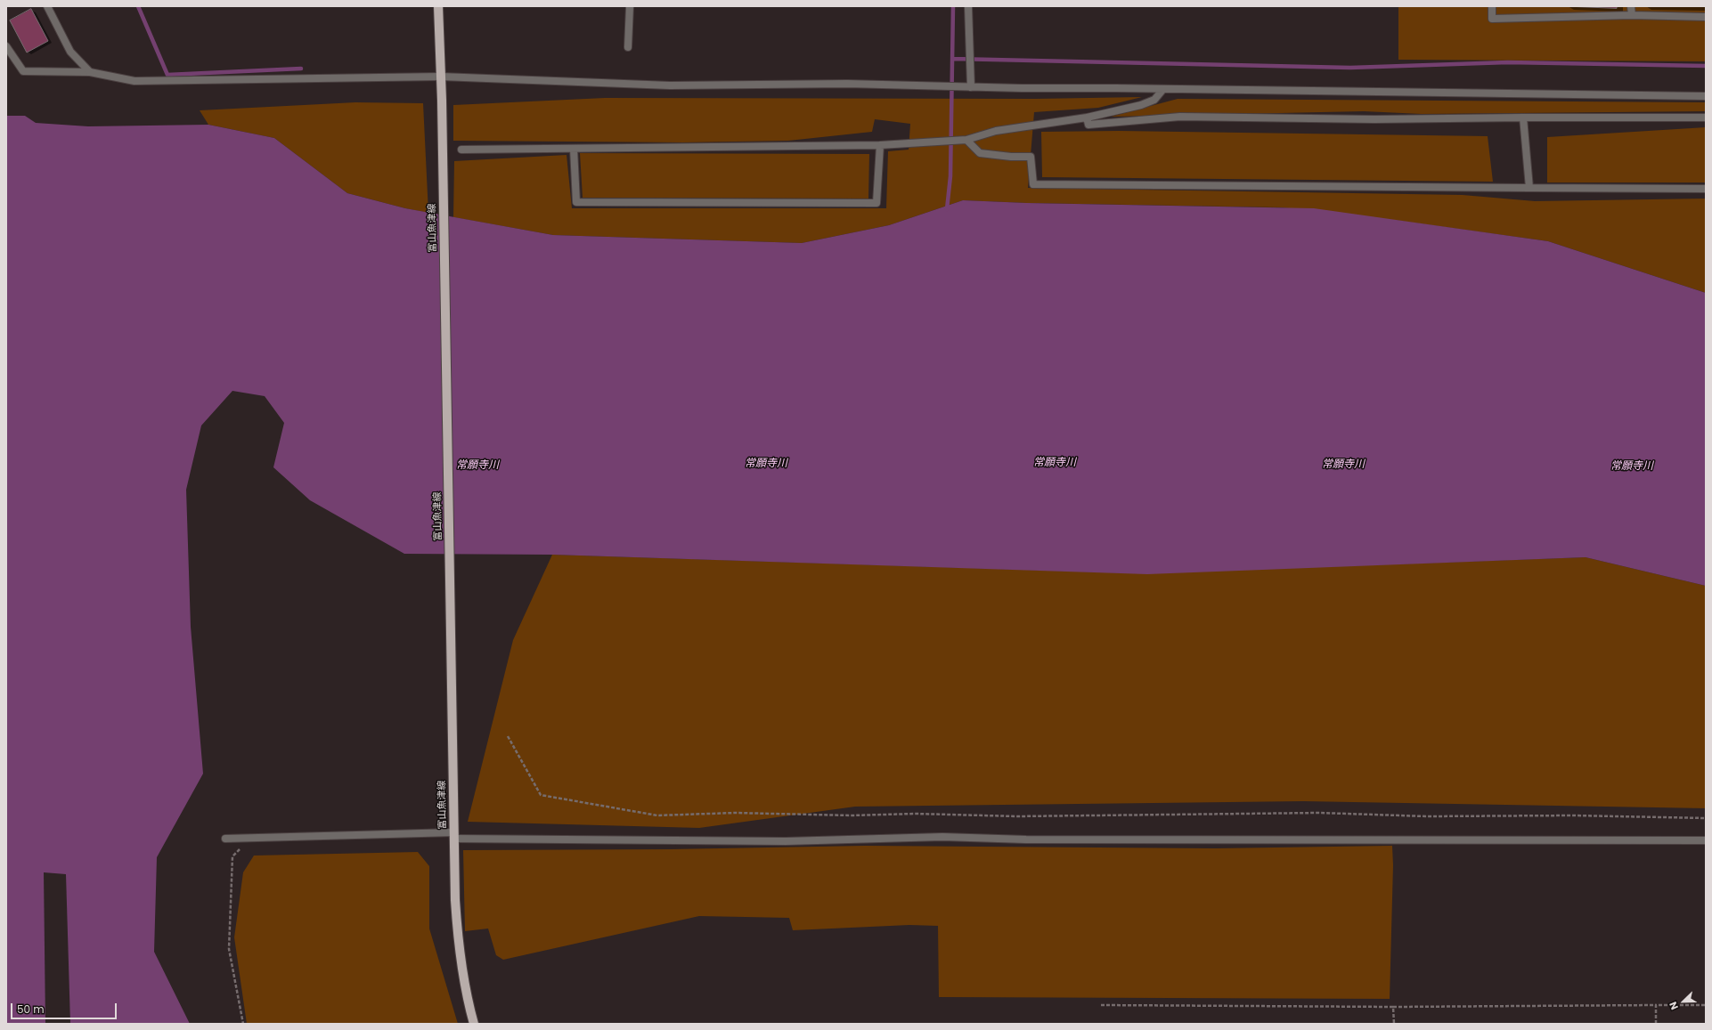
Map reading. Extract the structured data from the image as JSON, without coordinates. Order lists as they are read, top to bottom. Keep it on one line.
{"streets":{"main road":["富山魚津線"]},"water":["常願寺川"],"scale_bar":"50 m","north":"bottom left"}
